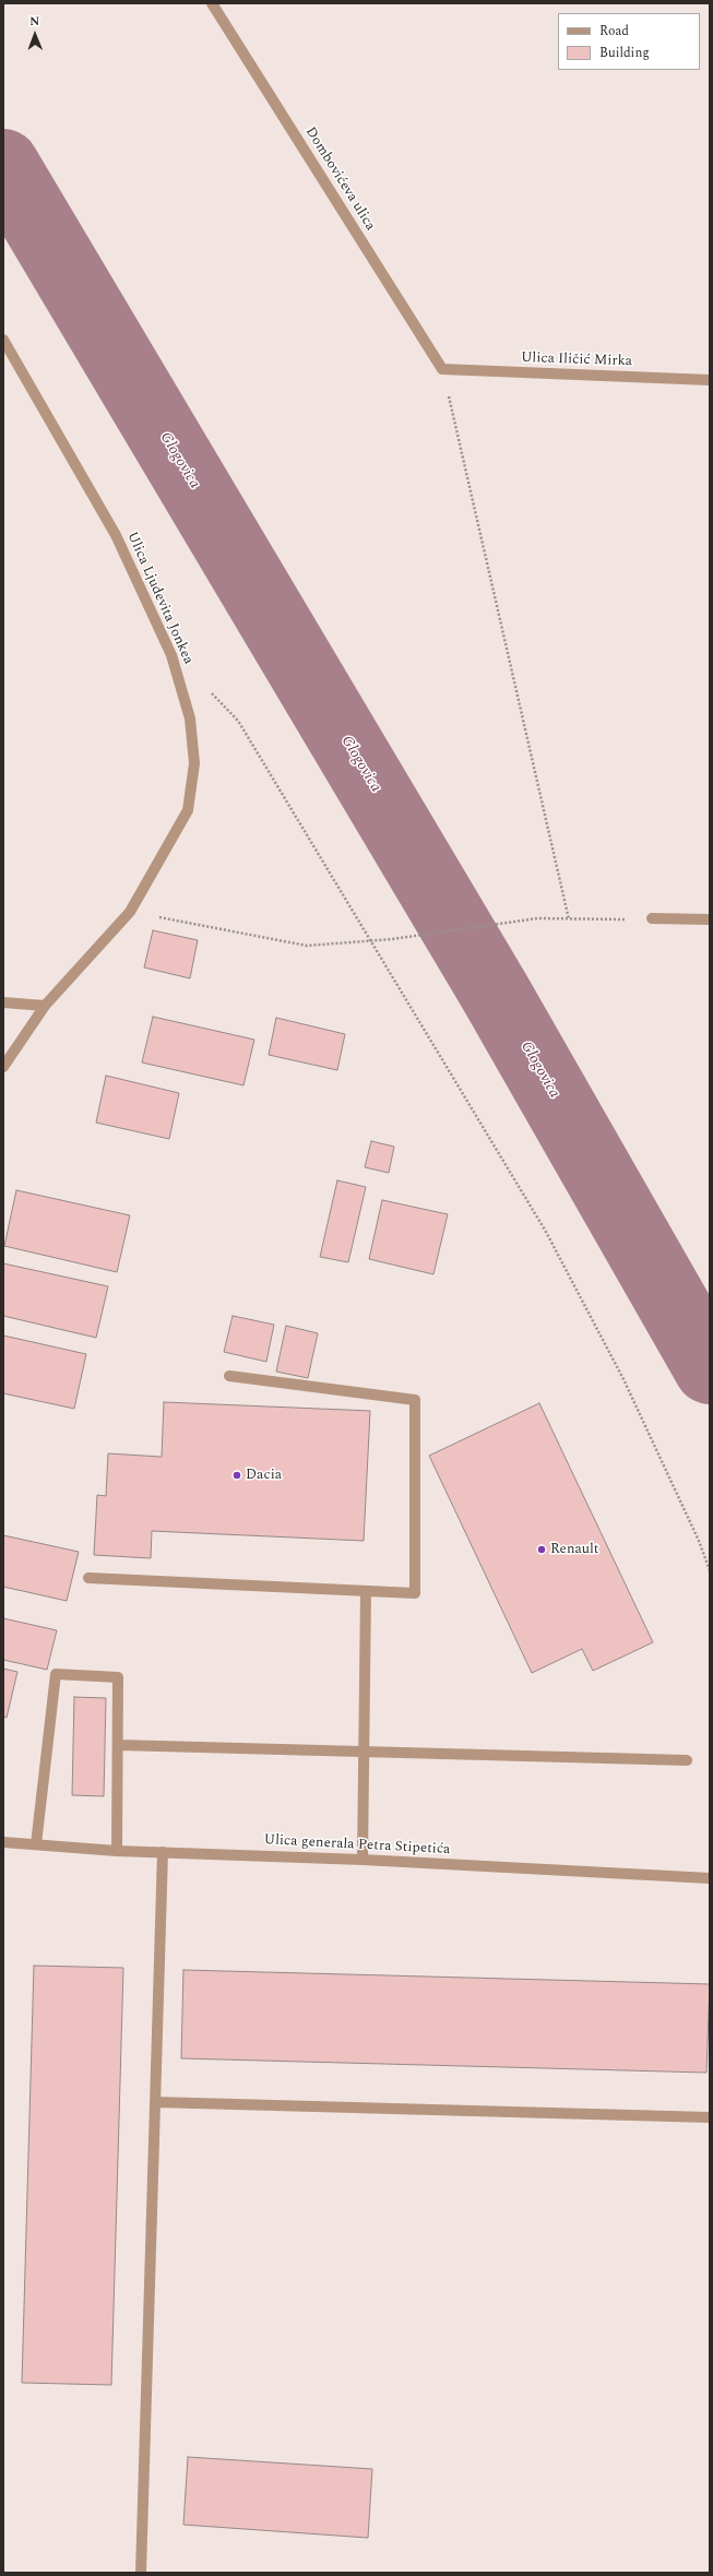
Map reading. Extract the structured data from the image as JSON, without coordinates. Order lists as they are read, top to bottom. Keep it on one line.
{"streets":{"street":["Dombovićeva ulica","Ulica Iličić Mirka","Ulica Ljudevita Jonkea","Ulica generala Petra Stipetića"]},"crossings":[["Dombovićeva ulica","Ulica Iličić Mirka"]],"water":["Glogovica"],"places":["Dacia","Renault"],"legend":["Road","Building"],"north":"top"}
